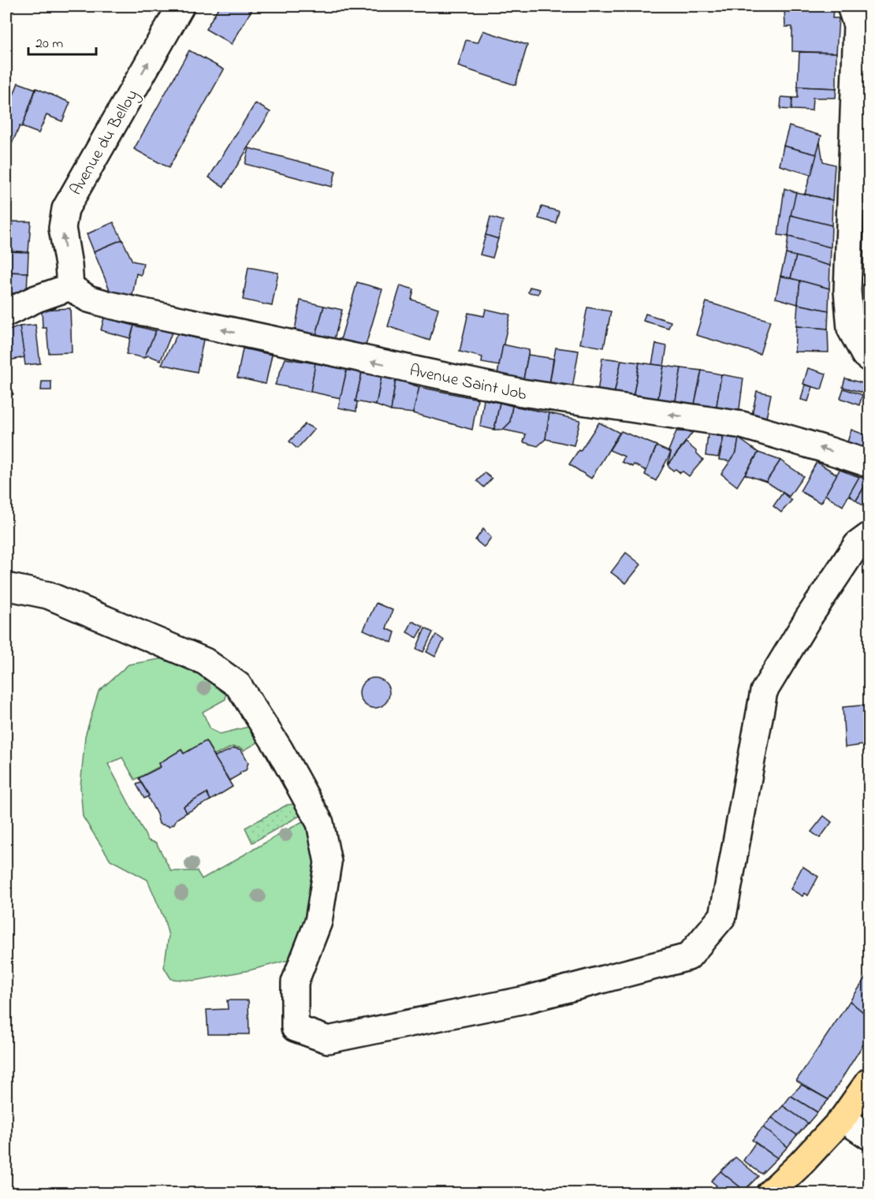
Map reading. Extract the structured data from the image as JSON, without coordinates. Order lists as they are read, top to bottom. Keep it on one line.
{"streets":{"street":["Avenue du Belloy","Avenue Saint Job"]},"crossings":[["Avenue du Belloy","Avenue Saint Job"]],"one_way":["Avenue du Belloy","Avenue Saint Job"],"scale_bar":"20 m"}
